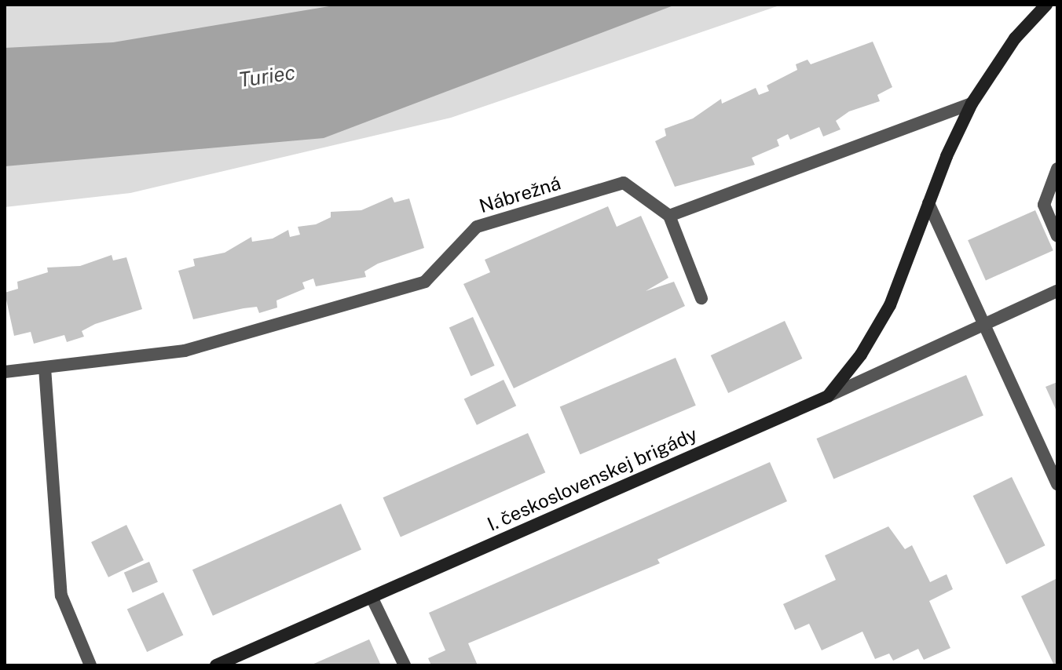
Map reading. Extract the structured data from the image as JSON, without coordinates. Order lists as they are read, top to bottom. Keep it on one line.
{"streets":{"street":["Nábrežná","I. československej brigády"]},"water":["Turiec"]}
